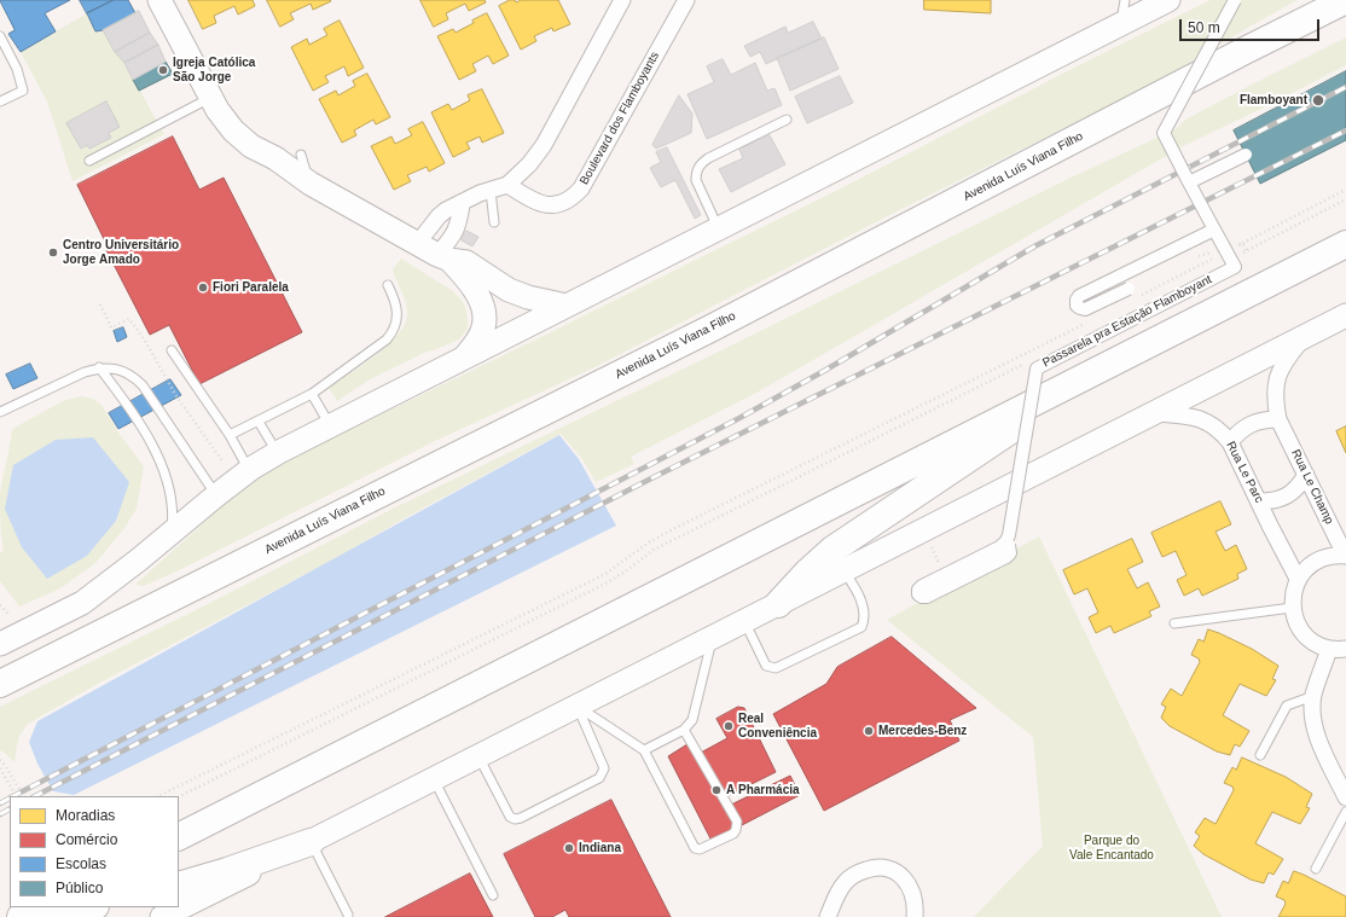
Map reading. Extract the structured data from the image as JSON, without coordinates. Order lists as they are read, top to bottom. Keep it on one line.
{"streets":{"highway":["Avenida Luís Viana Filho"],"street":["Boulevard dos Flamboyants","Passarela pra Estação Flamboyant","Rua Le Parc","Rua Le Champ"]},"parks":["Parque do Vale Encantado"],"places":["Igreja Católica São Jorge","Flamboyant","Centro Universitário Jorge Amado","Fiori Paralela","Real Conveniência","Mercedes-Benz","A Pharmácia","Indiana"],"legend":["Moradias","Comércio","Escolas","Público"],"scale_bar":"50 m"}
